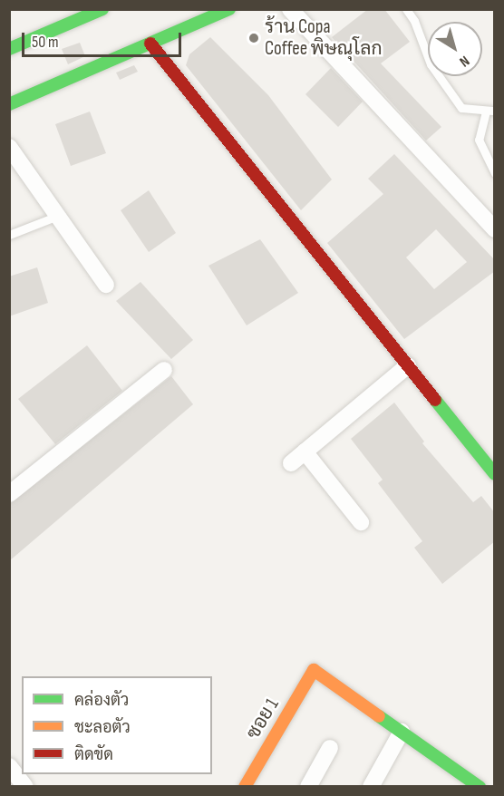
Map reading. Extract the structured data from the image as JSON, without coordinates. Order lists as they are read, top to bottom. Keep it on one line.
{"streets":{"street":["ซอย 1"]},"places":["ร้าน Copa Coffee พิษณุโลก"],"legend":["คล่องตัว","ชะลอตัว","ติดขัด"],"scale_bar":"50 m","north":"bottom right"}
